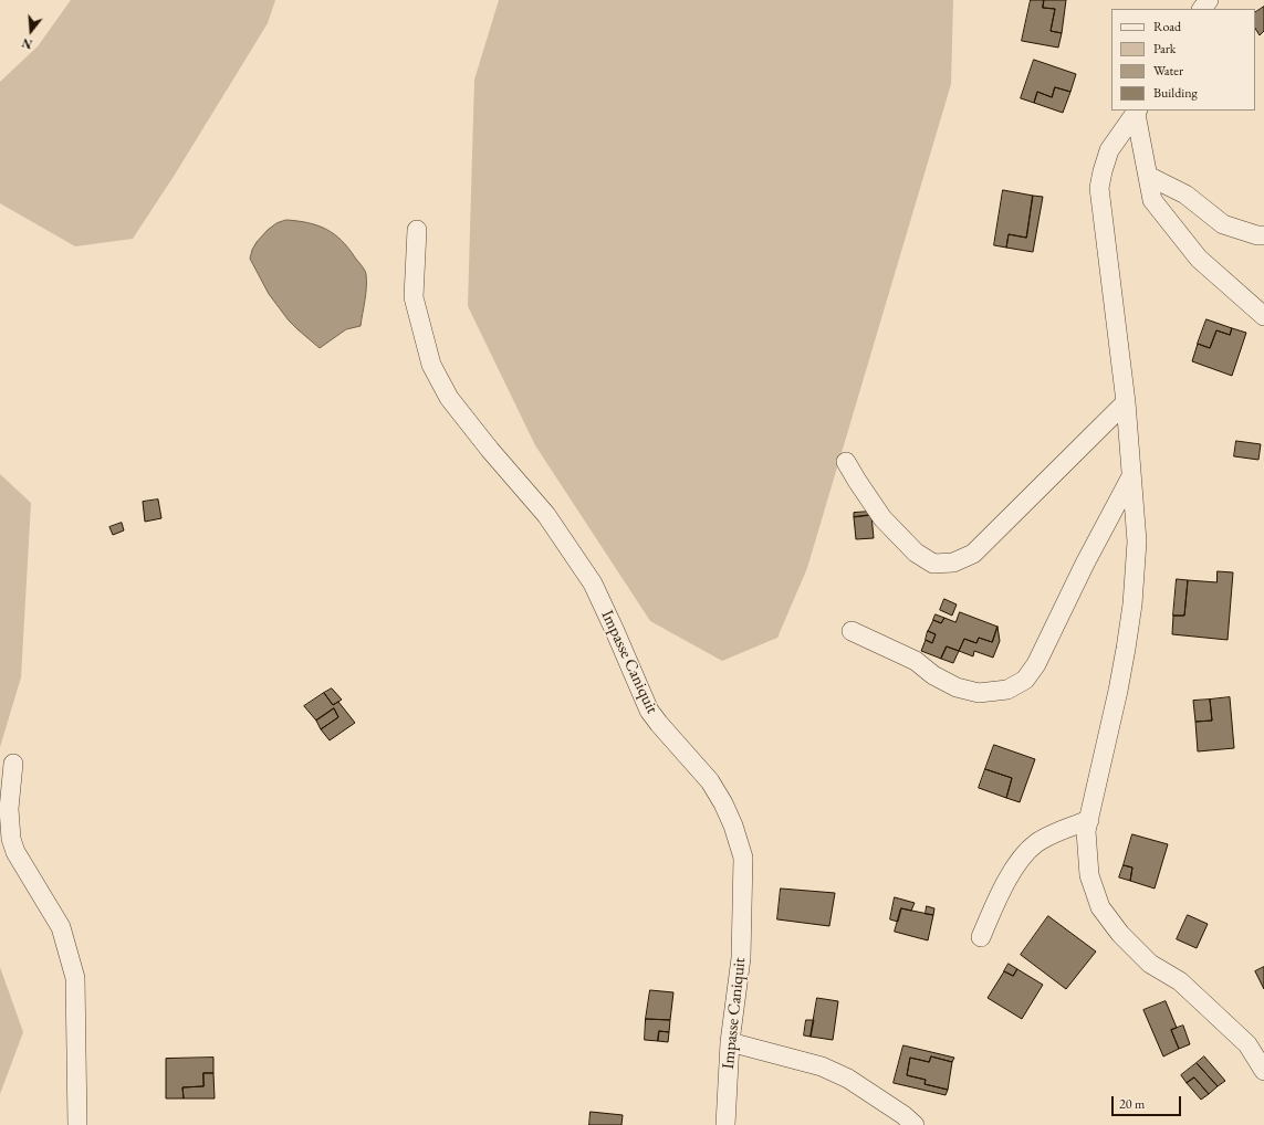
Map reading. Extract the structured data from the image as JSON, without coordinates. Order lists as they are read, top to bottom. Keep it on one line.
{"streets":{"street":["Impasse Caniquit"]},"legend":["Road","Park","Water","Building"],"scale_bar":"20 m","north":"bottom"}
